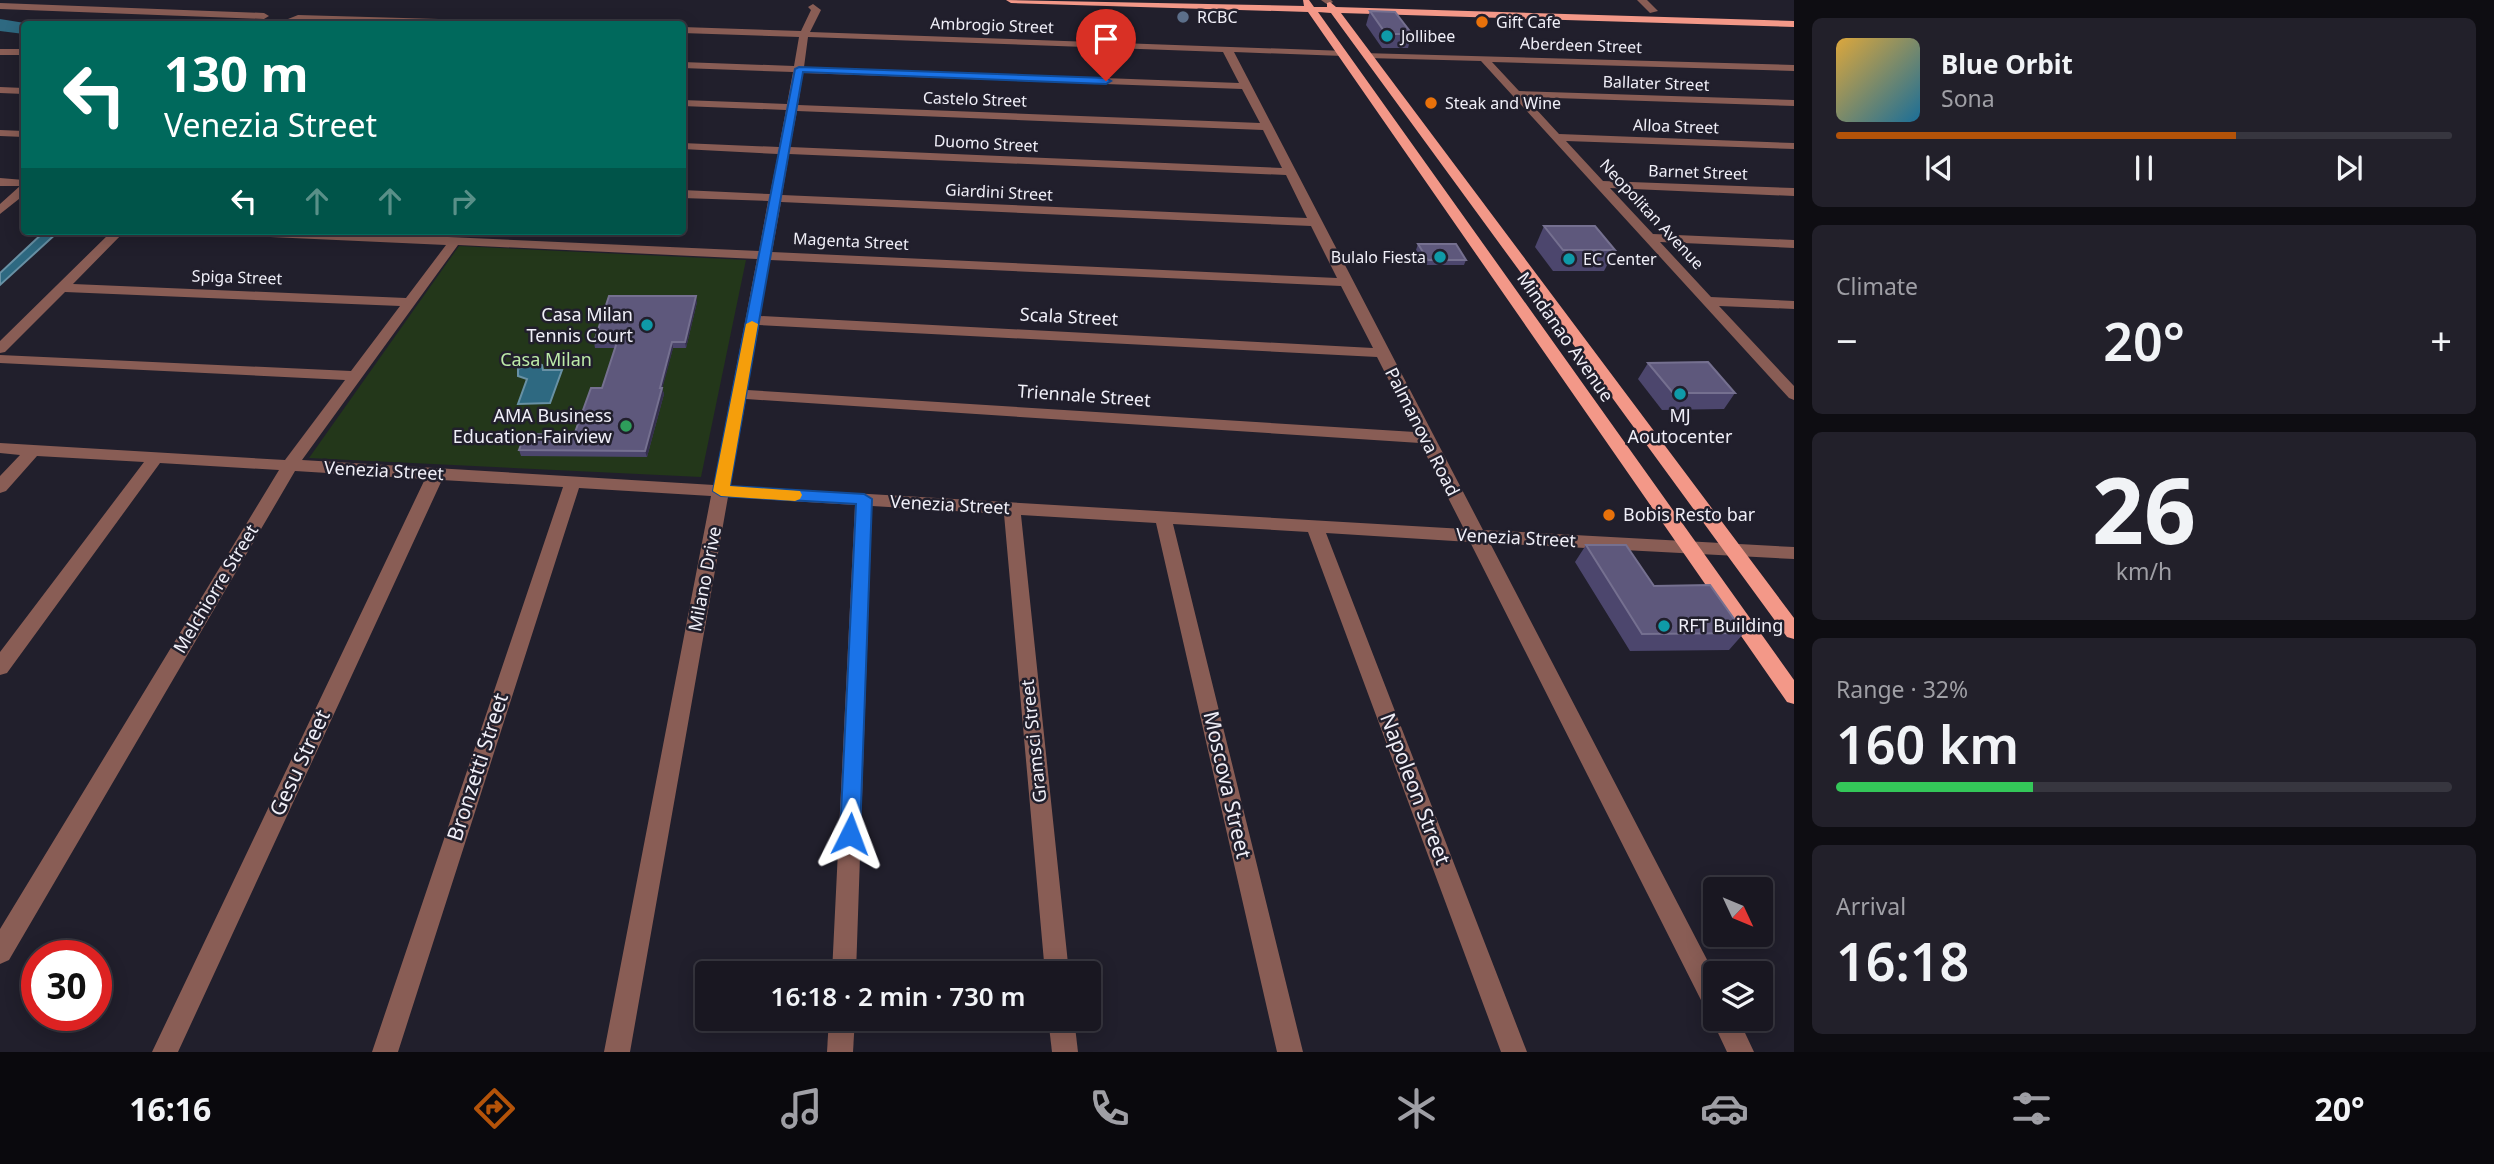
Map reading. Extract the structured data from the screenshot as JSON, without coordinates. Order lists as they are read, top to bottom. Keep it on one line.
{"streets":{"main road":["Mindanao Avenue"],"street":["Ambrogio Street","Aberdeen Street","Ballater Street","Castelo Street","Alloa Street","Duomo Street","Barnet Street","Giardini Street","Neopolitan Avenue","Magenta Street","Spiga Street","Scala Street","Triennale Street","Palmanova Road","Venezia Street","Milano Drive","Melchiorre Street","Gramsci Street","Gesu Street","Bronzetti Street","Moscova Street","Napoleon Street"]},"crossings":[["Ambrogio Street","Mindanao Avenue"],["Ambrogio Street","Palmanova Road"],["Ambrogio Street","Milano Drive"],["Aberdeen Street","Neopolitan Avenue"],["Aberdeen Street","Mindanao Avenue"],["Ballater Street","Neopolitan Avenue"],["Castelo Street","Palmanova Road"],["Castelo Street","Milano Drive"],["Alloa Street","Neopolitan Avenue"],["Duomo Street","Palmanova Road"],["Duomo Street","Milano Drive"],["Barnet Street","Neopolitan Avenue"],["Giardini Street","Palmanova Road"],["Giardini Street","Milano Drive"],["Magenta Street","Palmanova Road"],["Magenta Street","Milano Drive"],["Magenta Street","Melchiorre Street"],["Spiga Street","Melchiorre Street"],["Scala Street","Palmanova Road"],["Scala Street","Milano Drive"],["Mindanao Avenue","Venezia Street"],["Triennale Street","Palmanova Road"],["Triennale Street","Milano Drive"],["Palmanova Road","Venezia Street"],["Venezia Street","Milano Drive"],["Venezia Street","Melchiorre Street"],["Venezia Street","Gramsci Street"],["Venezia Street","Gesu Street"],["Venezia Street","Bronzetti Street"],["Venezia Street","Moscova Street"],["Venezia Street","Napoleon Street"]],"parks":["Casa Milan"],"places":["RCBC","Gift Cafe","Jollibee","Steak and Wine","Bulalo Fiesta","EC Center","Casa Milan Tennis Court","MJ Aoutocenter","AMA Business Education-Fairview","Bobis Resto bar","RFT Building"],"north":"bottom right","page":{"turn":["130 m","Venezia Street"],"song":["Blue Orbit","Sona"],"tile":["Climate",["26","km/h"],["Range · 32%","160 km"],["Arrival","16:18"]],"heat":["−","20°","+"],"limit":"30","trip":"16:18 · 2 min · 730 m","tabs":["16:16","20°"]}}
